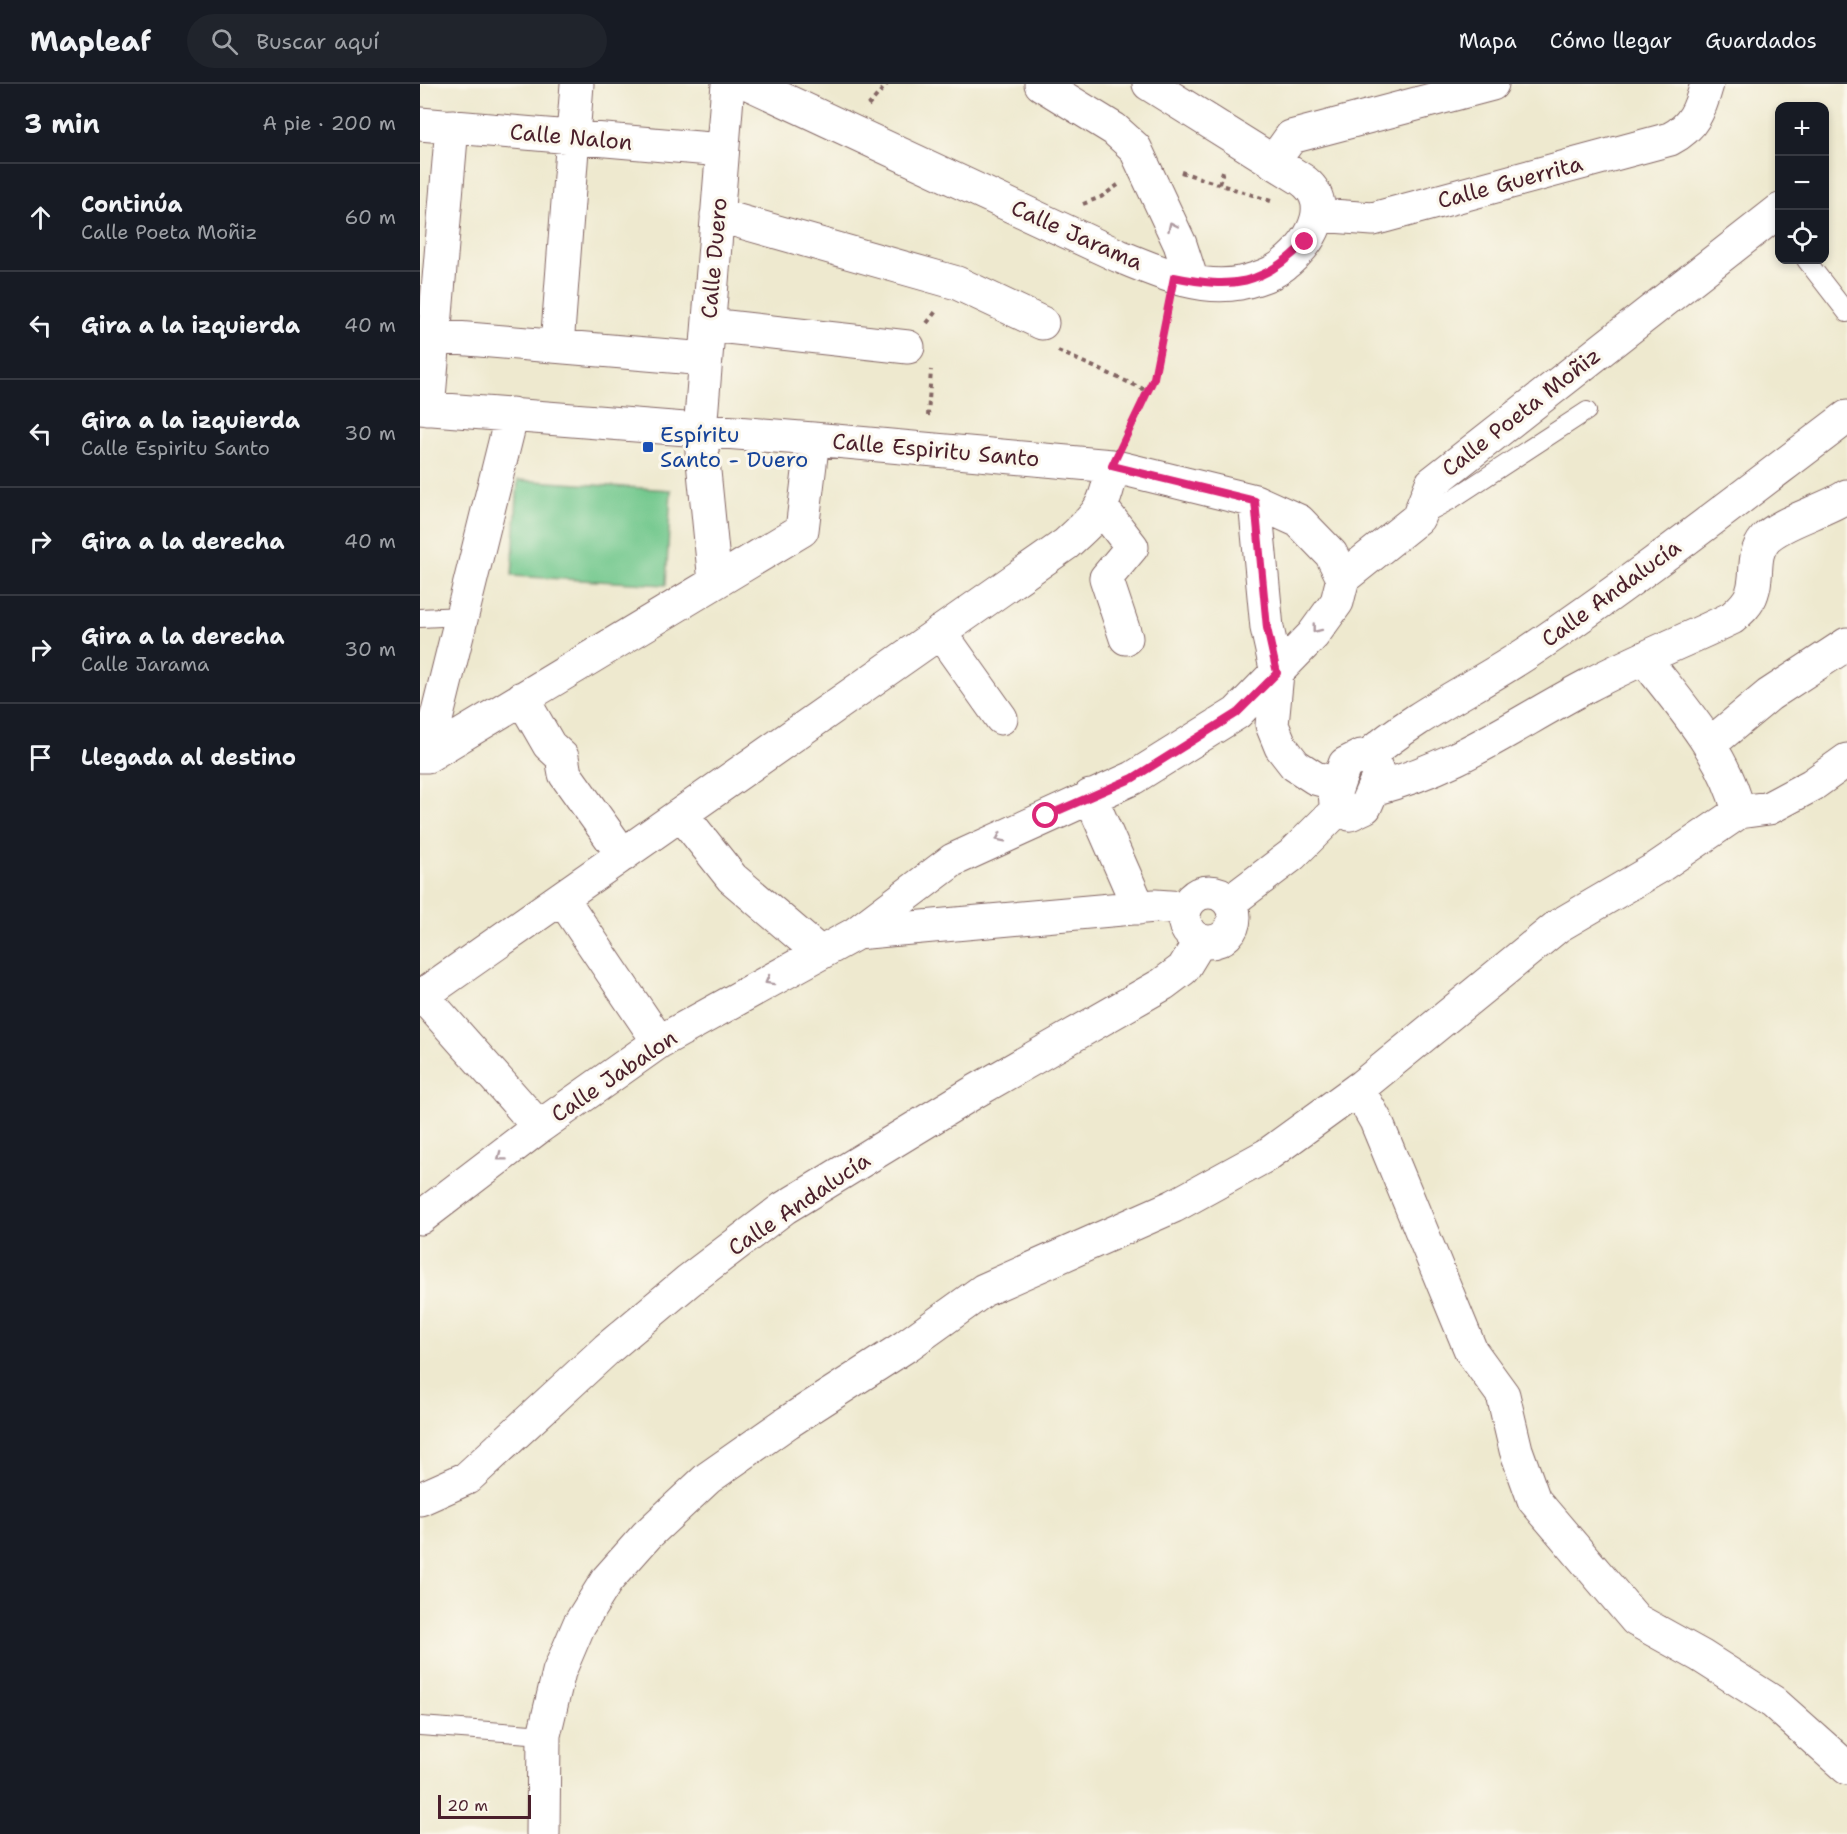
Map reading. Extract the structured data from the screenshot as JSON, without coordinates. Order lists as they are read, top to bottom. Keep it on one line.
{"streets":{"street":["Calle Nalon","Calle Guerrita","Calle Jarama","Calle Duero","Calle Poeta Moñiz","Calle Espiritu Santo","Calle Andalucía","Calle Jabalon"]},"crossings":[["Calle Nalon","Calle Duero"],["Calle Guerrita","Calle Jarama"],["Calle Duero","Calle Espiritu Santo"],["Calle Poeta Moñiz","Calle Espiritu Santo"]],"places":{"transit":["Espíritu Santo - Duero"]},"scale_bar":"20 m","page":{"header":"Mapleaf","search":"Buscar aquí","nav":["Mapa","Cómo llegar","Guardados"],"heading":["3 min","A pie · 200 m"],"map_buttons":["+","−"],"list":[["Continúa","Calle Poeta Moñiz","60 m"],["Gira a la izquierda","40 m"],["Gira a la izquierda","Calle Espiritu Santo","30 m"],["Gira a la derecha","40 m"],["Gira a la derecha","Calle Jarama","30 m"],"Llegada al destino"],"scale":"20 m"}}
